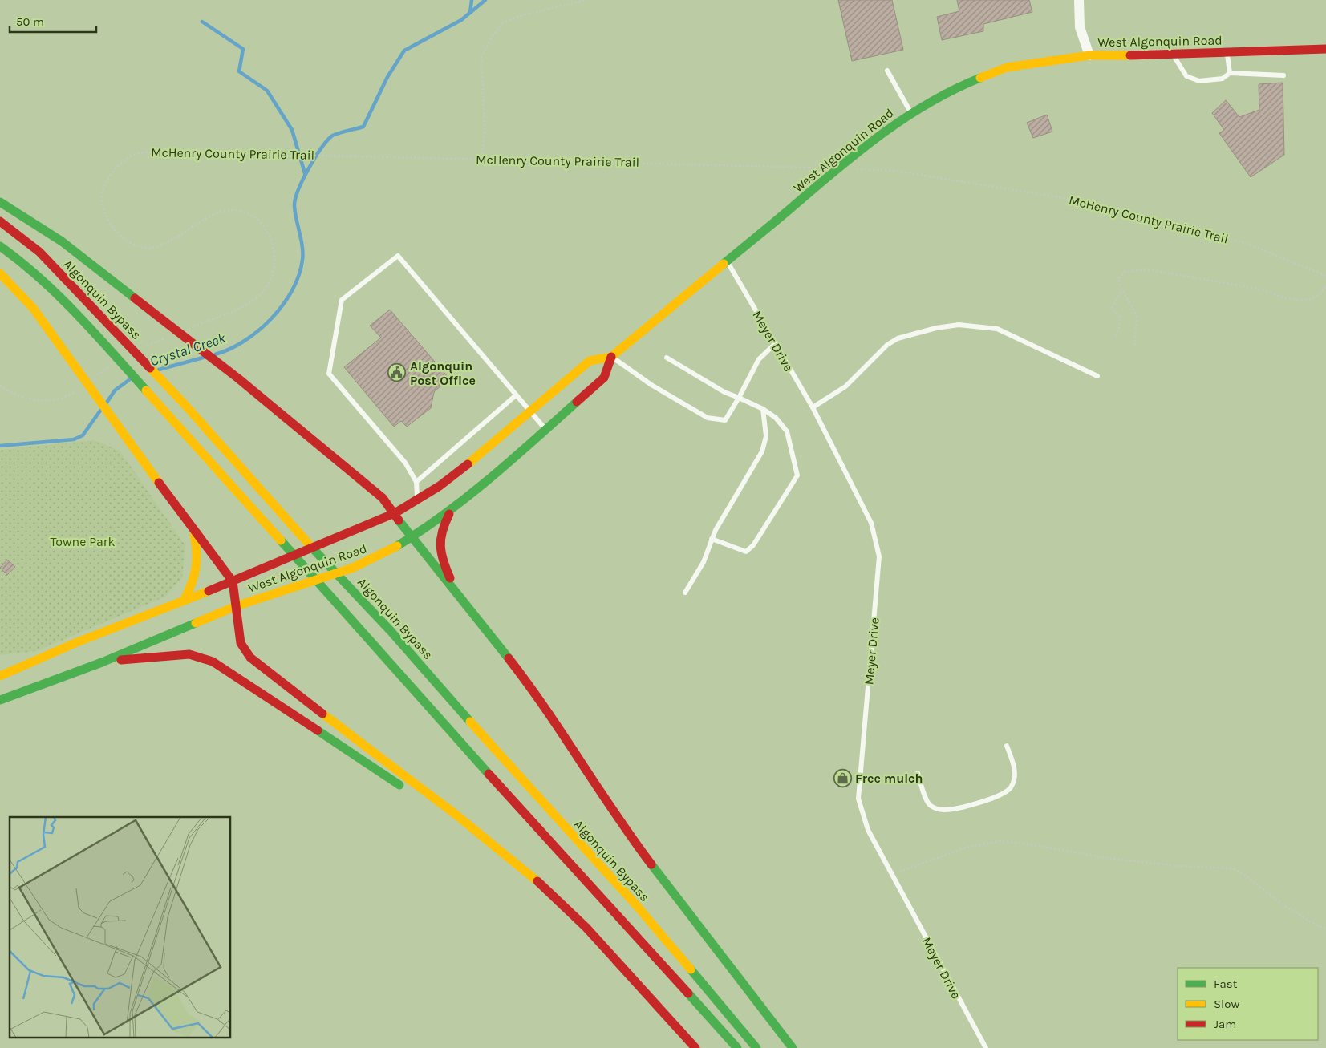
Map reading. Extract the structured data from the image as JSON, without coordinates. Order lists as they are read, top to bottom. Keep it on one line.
{"streets":{"main road":["West Algonquin Road","Algonquin Bypass"],"lane":["Meyer Drive"],"path":["McHenry County Prairie Trail"]},"crossings":[["West Algonquin Road","Meyer Drive"]],"water":["Crystal Creek"],"parks":["Towne Park"],"places":{"public building":["Algonquin Post Office"],"shop":["Free mulch"]},"legend":["Fast","Slow","Jam"],"scale_bar":"50 m"}
